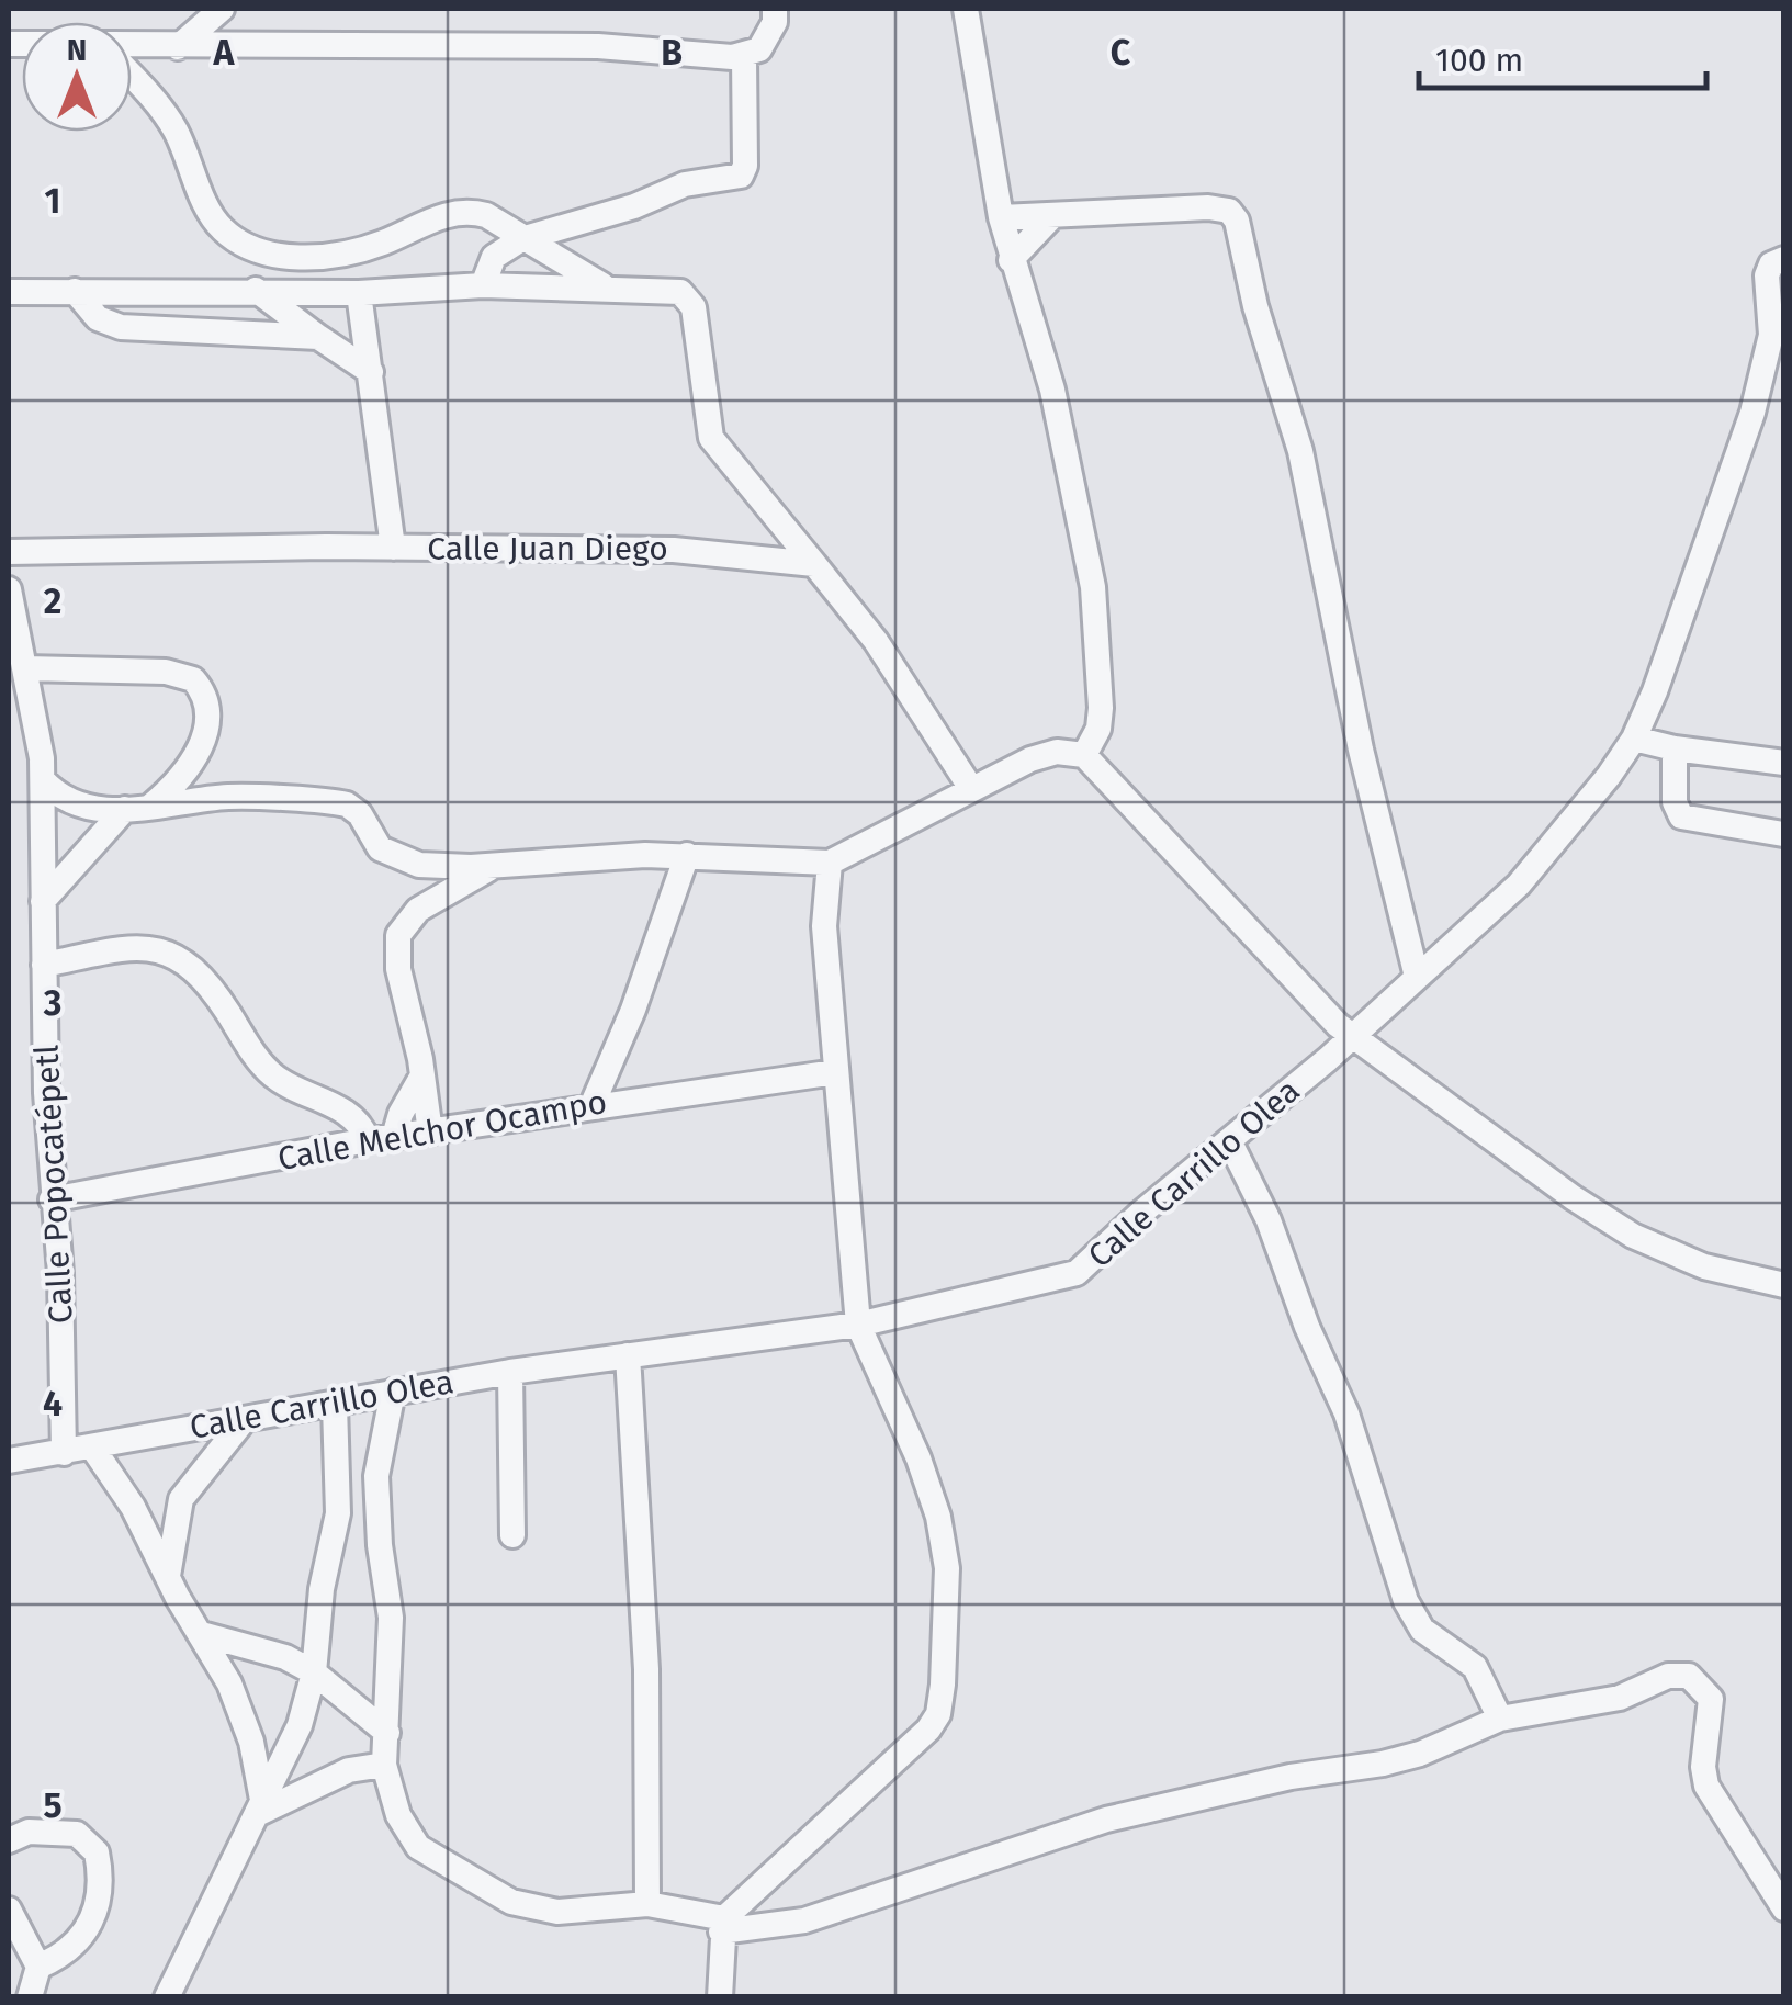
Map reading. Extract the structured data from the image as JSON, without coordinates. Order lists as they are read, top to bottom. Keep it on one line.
{"streets":{"street":["Calle Juan Diego","Calle Melchor Ocampo","Calle Carrillo Olea","Calle Popocatépetl"]},"crossings":[["Calle Melchor Ocampo","Calle Popocatépetl"],["Calle Carrillo Olea","Calle Popocatépetl"]],"scale_bar":"100 m","north":"top","grid":{"columns":["A","B","C"],"rows":["1","2","3","4","5"]}}
